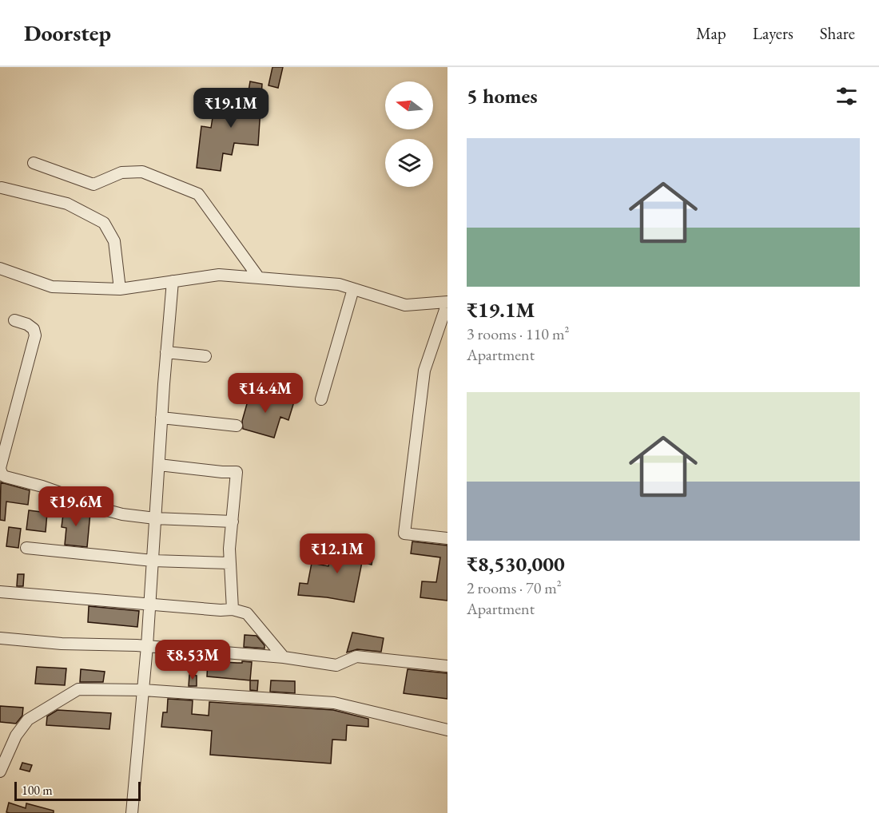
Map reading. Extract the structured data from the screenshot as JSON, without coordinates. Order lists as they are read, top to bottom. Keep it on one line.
{"scale_bar":"100 m","north":"left","page":{"header":"Doorstep","nav":["Map","Layers","Share"],"heading":"5 homes","price":["₹19.1M","₹14.4M","₹19.6M","₹12.1M","₹8.53M"],"list":[{"name":"₹19.1M","note":"3 rooms · 110 m² · Apartment"},{"name":"₹8,530,000","note":"2 rooms · 70 m² · Apartment"}],"scale":"100 m"}}
